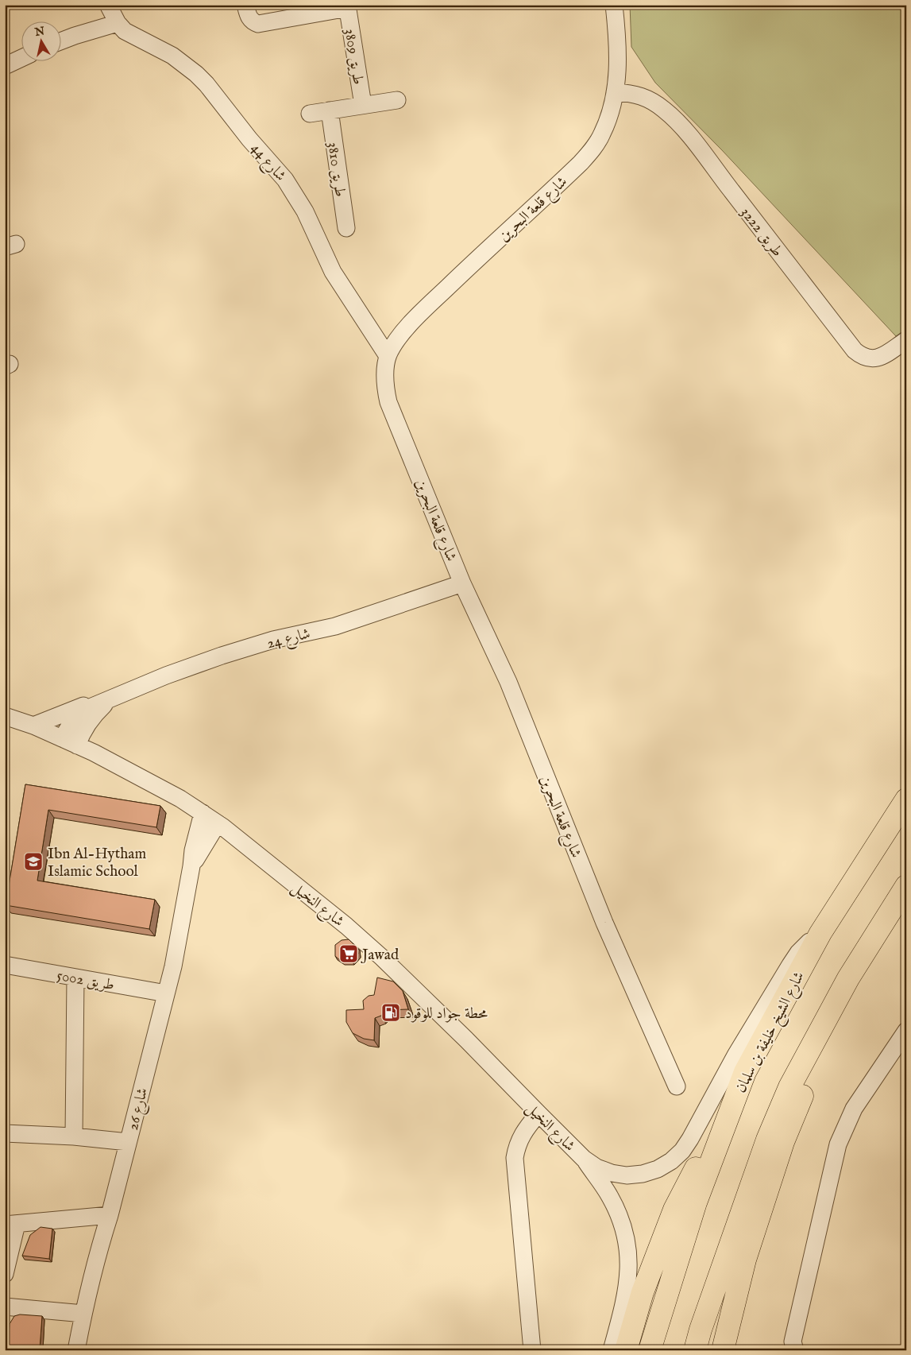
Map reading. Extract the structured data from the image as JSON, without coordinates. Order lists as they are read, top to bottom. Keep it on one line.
{"streets":{"highway":["شارع الشيخ خليفة بن سلمان"],"street":["طريق 3809","شارع 44","طريق 3810","شارع قلعة البحرين","طريق 3222","شارع 24","شارع النخيل","طريق 5002","شارع 26"]},"crossings":[["شارع 44","شارع قلعة البحرين"],["شارع قلعة البحرين","طريق 3222"],["شارع قلعة البحرين","شارع 24"],["شارع 24","شارع النخيل"],["شارع النخيل","شارع الشيخ خليفة بن سلمان"],["شارع النخيل","شارع 26"],["طريق 5002","شارع 26"]],"places":{"school or university":["Ibn Al-Hytham Islamic School"],"supermarket":["Jawad"],"fuel station":["محطة جواد للوقود"]},"north":"top"}
